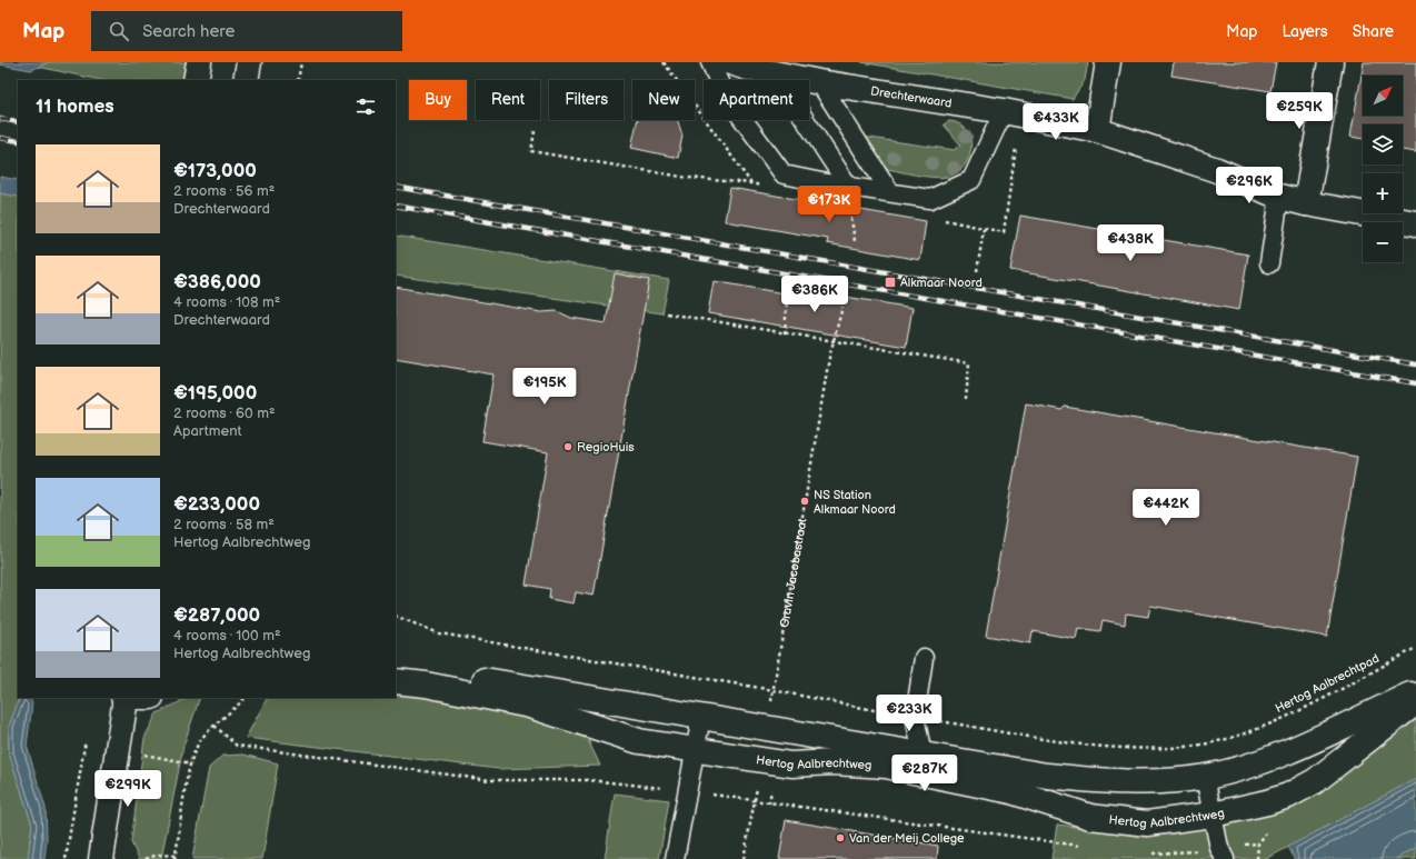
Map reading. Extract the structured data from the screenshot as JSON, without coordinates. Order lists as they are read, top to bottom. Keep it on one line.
{"streets":{"main road":["Drechterwaard","Hertog Aalbrechtweg"],"path":["Gravin Jacobastraat","Hertog Aalbrechtpad"]},"crossings":[["Gravin Jacobastraat","Hertog Aalbrechtpad"]],"places":{"transit":["Alkmaar Noord"],"other":["RegioHuis","NS Station Alkmaar Noord","Van der Meij College"]},"north":"top right","page":{"header":"Map","search":"Search here","nav":["Map","Layers","Share"],"map_buttons":["+","−"],"chip":["Buy","Rent","Filters","New","Apartment"],"heading":"11 homes","price":["€259K","€433K","€296K","€173K","€438K","€386K","€195K","€442K","€233K","€287K","€299K"],"list":[{"name":"€173,000","note":"2 rooms · 56 m² · Drechterwaard"},{"name":"€386,000","note":"4 rooms · 108 m² · Drechterwaard"},{"name":"€195,000","note":"2 rooms · 60 m² · Apartment"},{"name":"€233,000","note":"2 rooms · 58 m² · Hertog Aalbrechtweg"},{"name":"€287,000","note":"4 rooms · 100 m² · Hertog Aalbrechtweg"}]}}
